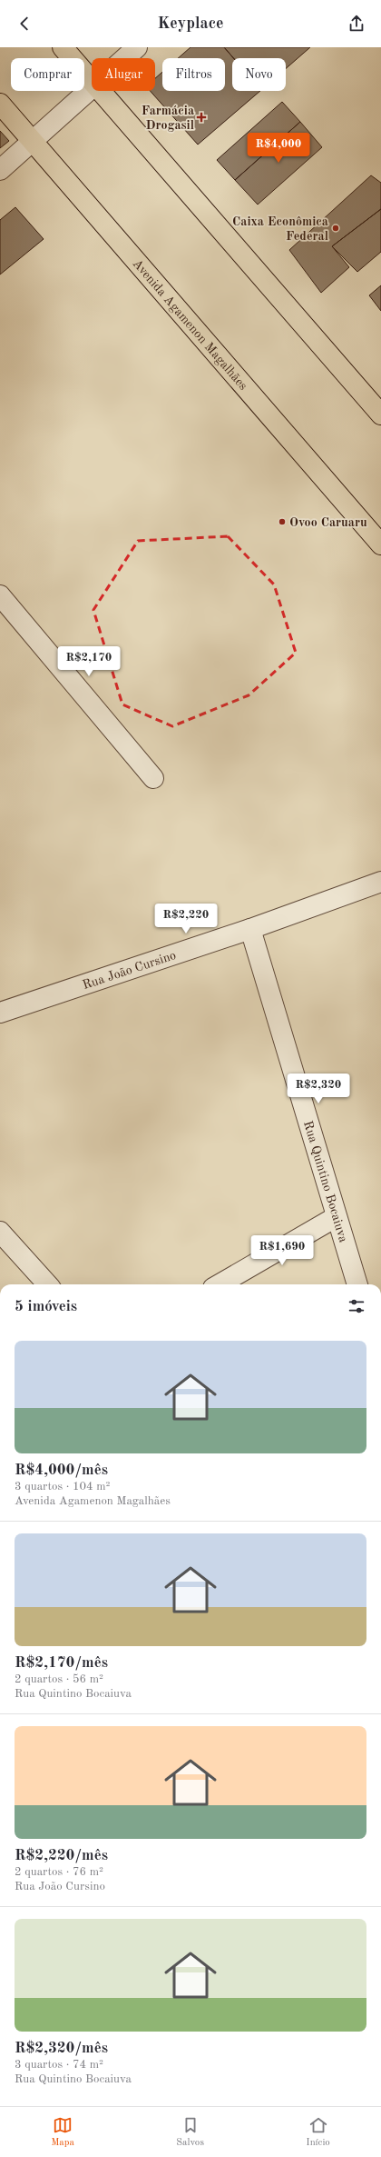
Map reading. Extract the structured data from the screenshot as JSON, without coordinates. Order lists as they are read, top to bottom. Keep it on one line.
{"streets":{"main road":["Avenida Agamenon Magalhães"],"street":["Rua João Cursino","Rua Quintino Bocaiuva"]},"crossings":[["Rua João Cursino","Rua Quintino Bocaiuva"]],"places":{"health":["Farmácia Drogasil"],"other":["Caixa Econômica Federal","Ovoo Caruaru"]},"page":{"header":"Keyplace","chip":["Comprar","Alugar","Filtros","Novo"],"price":["R$4,000","R$2,170","R$2,220","R$2,320","R$1,690"],"heading":"5 imóveis","list":[{"name":"R$4,000/mês","note":"3 quartos · 104 m² · Avenida Agamenon Magalhães"},{"name":"R$2,170/mês","note":"2 quartos · 56 m² · Rua Quintino Bocaiuva"},{"name":"R$2,220/mês","note":"2 quartos · 76 m² · Rua João Cursino"},{"name":"R$2,320/mês","note":"3 quartos · 74 m² · Rua Quintino Bocaiuva"}],"tabs":["Mapa","Salvos","Início"]}}
